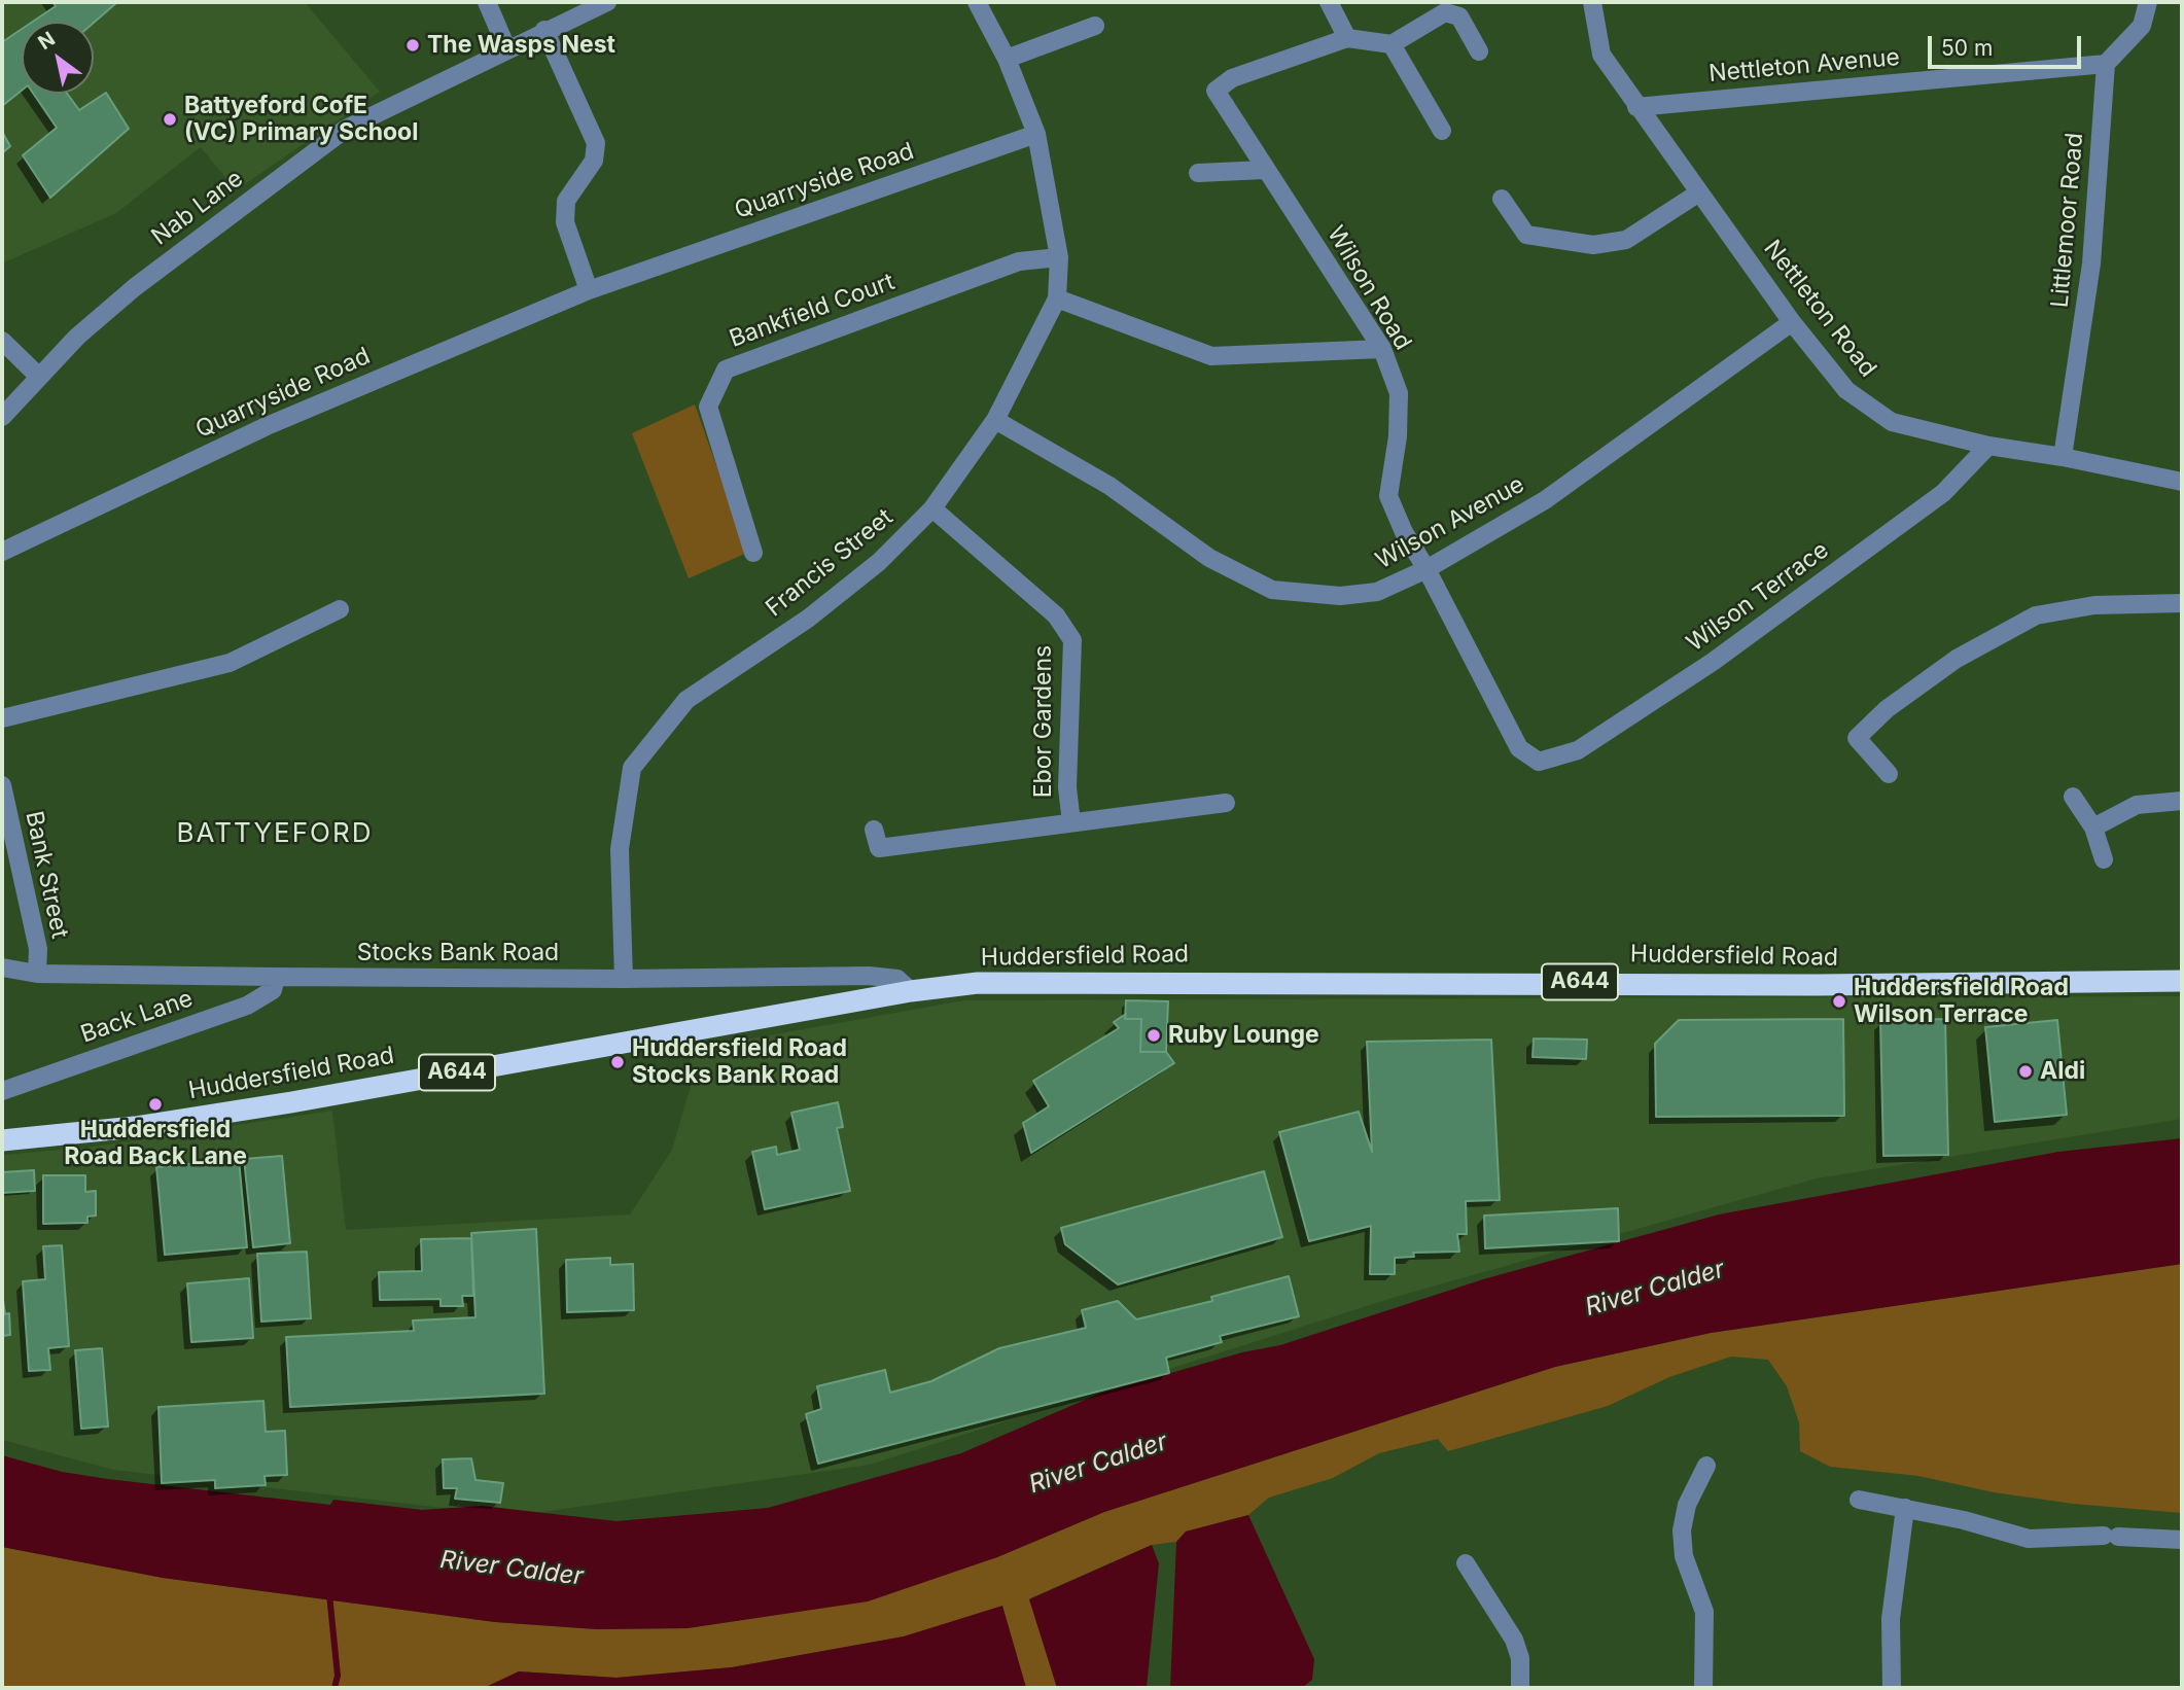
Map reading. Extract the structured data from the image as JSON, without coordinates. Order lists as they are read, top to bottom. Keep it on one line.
{"streets":{"highway":["Huddersfield Road","A644"],"street":["Nettleton Avenue","Quarryside Road","Nab Lane","Littlemoor Road","Wilson Road","Nettleton Road","Bankfield Court","Wilson Avenue","Francis Street","Wilson Terrace","Ebor Gardens","Bank Street","Stocks Bank Road","Back Lane"]},"crossings":[["Nettleton Avenue","Littlemoor Road"],["Nettleton Avenue","Nettleton Road"],["Quarryside Road","Francis Street"],["Littlemoor Road","Nettleton Road"],["Wilson Road","Wilson Avenue"],["Wilson Road","Wilson Terrace"],["Nettleton Road","Wilson Avenue"],["Nettleton Road","Wilson Terrace"],["Bankfield Court","Francis Street"],["Wilson Avenue","Francis Street"],["Francis Street","Ebor Gardens"],["Francis Street","Stocks Bank Road"],["Bank Street","Stocks Bank Road"],["Stocks Bank Road","Huddersfield Road"],["Stocks Bank Road","Back Lane"]],"districts":["BATTYEFORD"],"water":["River Calder"],"places":["The Wasps Nest","Battyeford CofE (VC) Primary School","Huddersfield Road Wilson Terrace","Ruby Lounge","Huddersfield Road Stocks Bank Road","Aldi","Huddersfield Road Back Lane"],"scale_bar":"50 m","north":"top left"}
